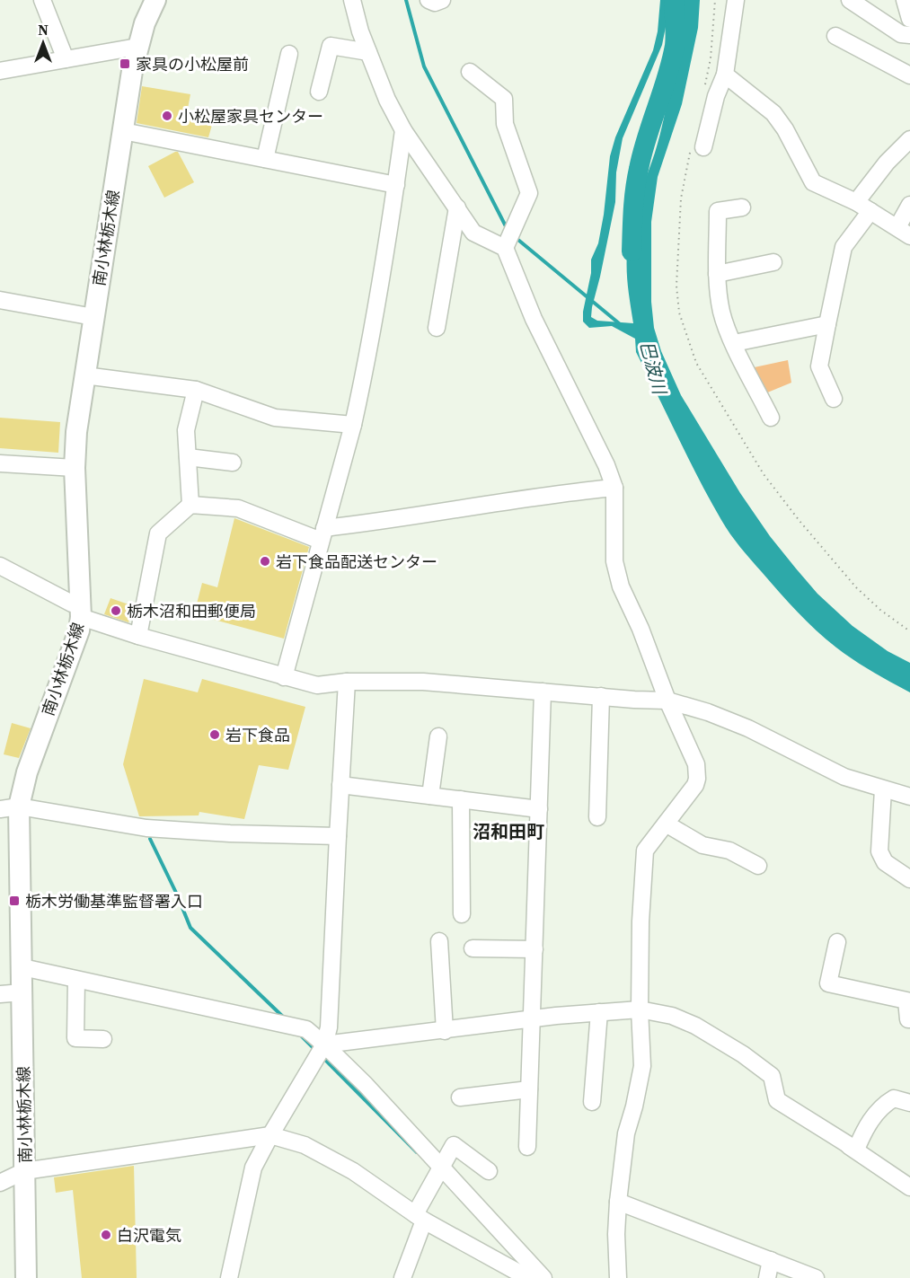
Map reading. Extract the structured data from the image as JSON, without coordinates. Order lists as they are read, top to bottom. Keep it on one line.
{"streets":{"main road":["南小林栃木線"]},"districts":["沼和田町"],"water":["巴波川"],"places":{"transit":["家具の小松屋前","栃木労働基準監督署入口"],"other":["小松屋家具センター","岩下食品配送センター","栃木沼和田郵便局","岩下食品","白沢電気"]},"north":"top"}
